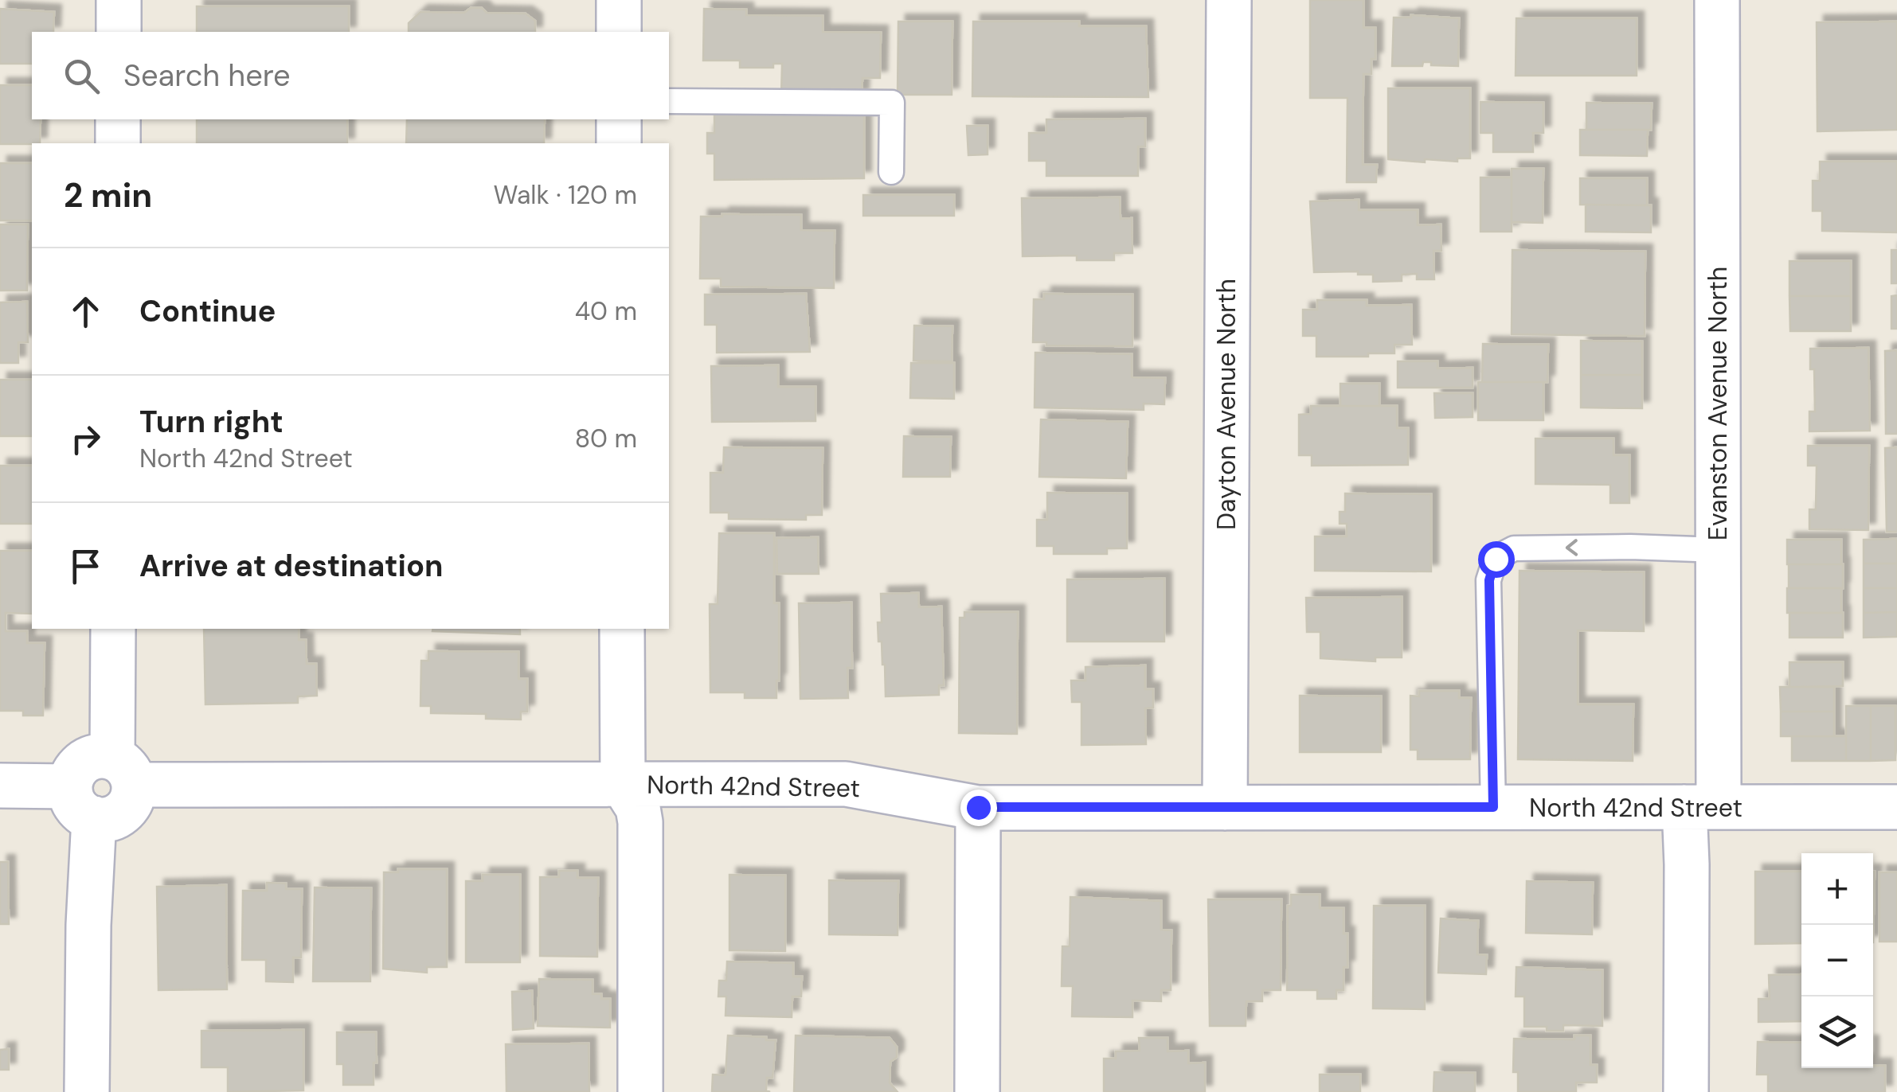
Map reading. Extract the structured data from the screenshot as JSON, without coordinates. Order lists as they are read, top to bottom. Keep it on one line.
{"streets":{"street":["Evanston Avenue North","Dayton Avenue North","North 42nd Street"]},"crossings":[["Evanston Avenue North","North 42nd Street"],["Dayton Avenue North","North 42nd Street"]],"page":{"search":"Search here","heading":["2 min","Walk · 120 m"],"list":[["Continue","40 m"],["Turn right","North 42nd Street","80 m"],"Arrive at destination"],"map_buttons":["+","−"]}}
